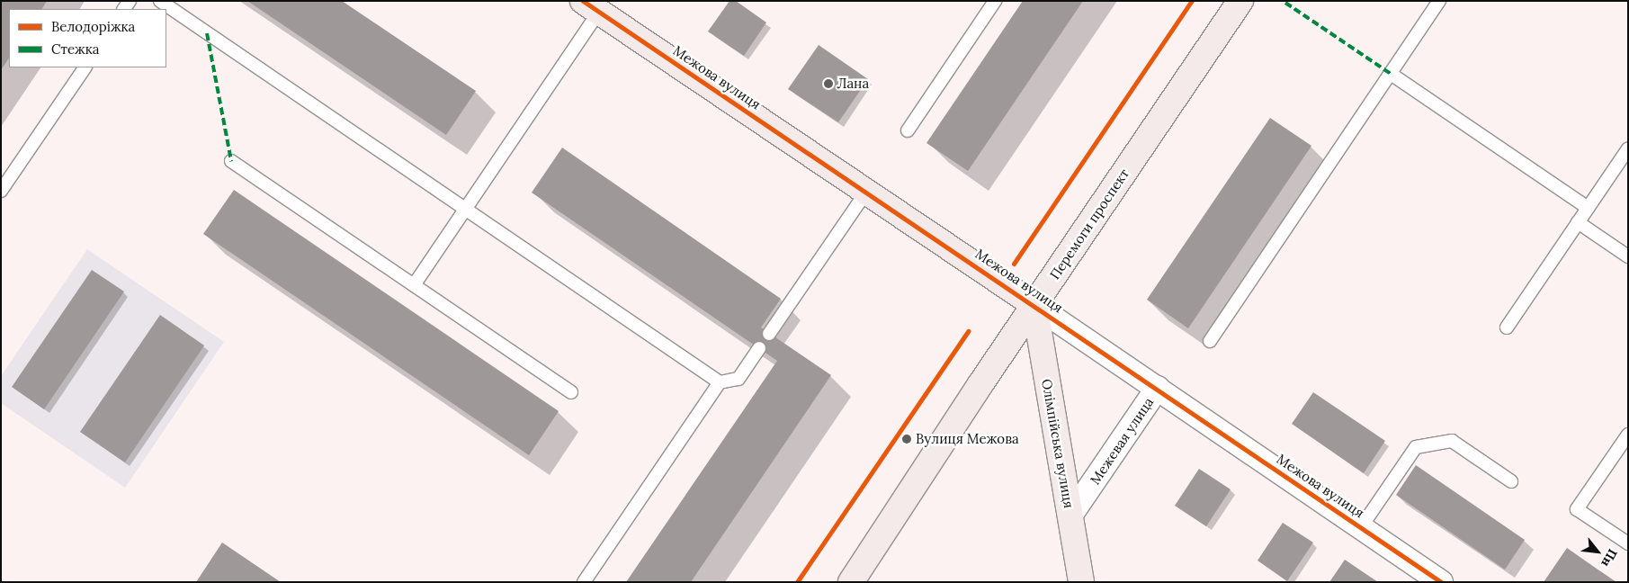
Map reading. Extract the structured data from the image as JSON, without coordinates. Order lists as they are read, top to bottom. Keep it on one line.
{"streets":{"street":["Межова вулиця","Перемоги проспект","Межевая улица","Олімпійська вулиця"]},"crossings":[["Межова вулиця","Перемоги проспект"],["Межова вулиця","Межевая улица"],["Межова вулиця","Олімпійська вулиця"],["Перемоги проспект","Олімпійська вулиця"],["Межевая улица","Олімпійська вулиця"]],"places":["Лана","Вулиця Межова"],"legend":["Велодоріжка","Стежка"],"north":"bottom right"}
